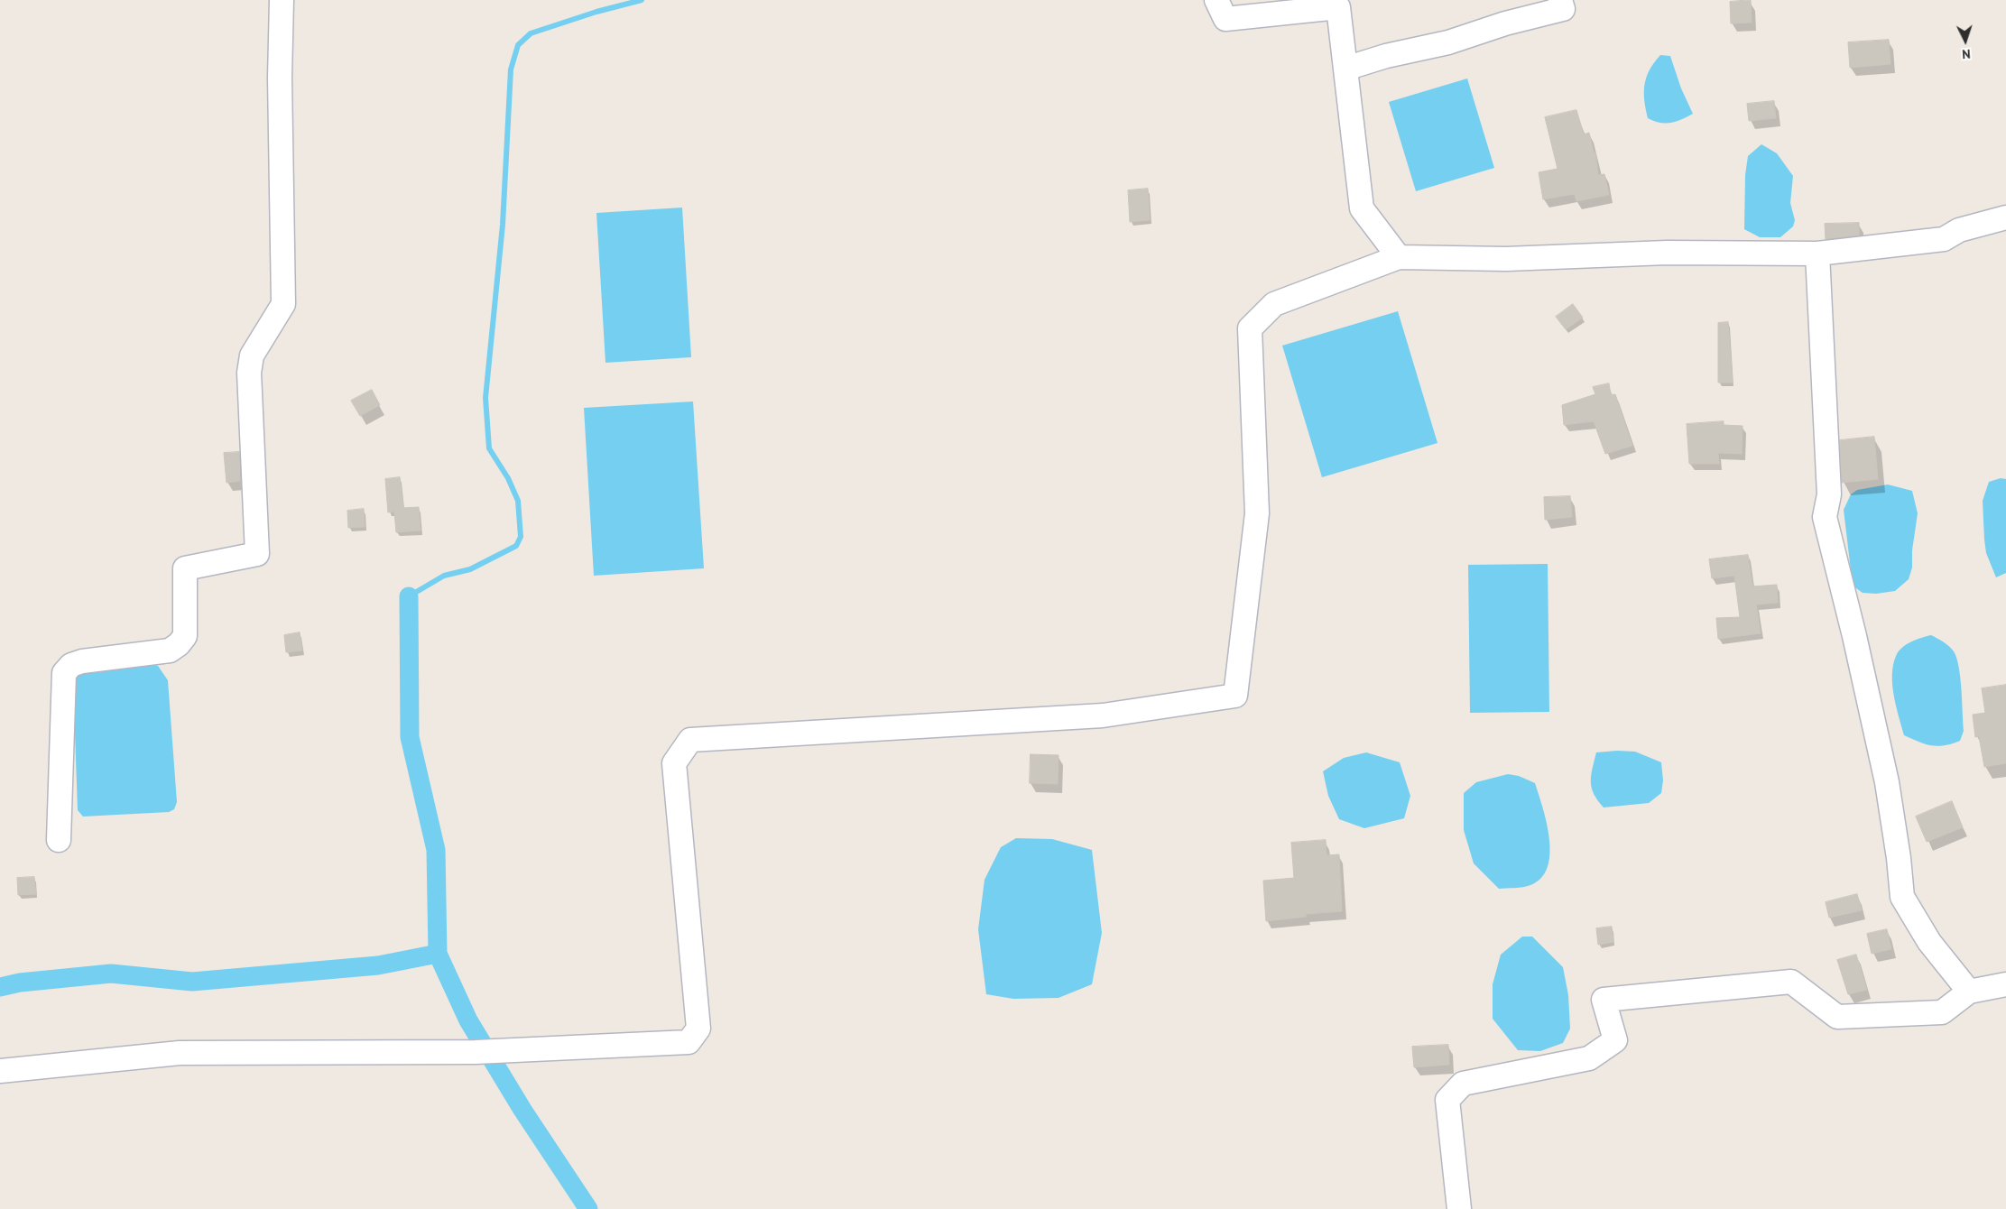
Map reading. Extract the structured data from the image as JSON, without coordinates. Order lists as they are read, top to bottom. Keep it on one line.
{"north":"bottom"}
